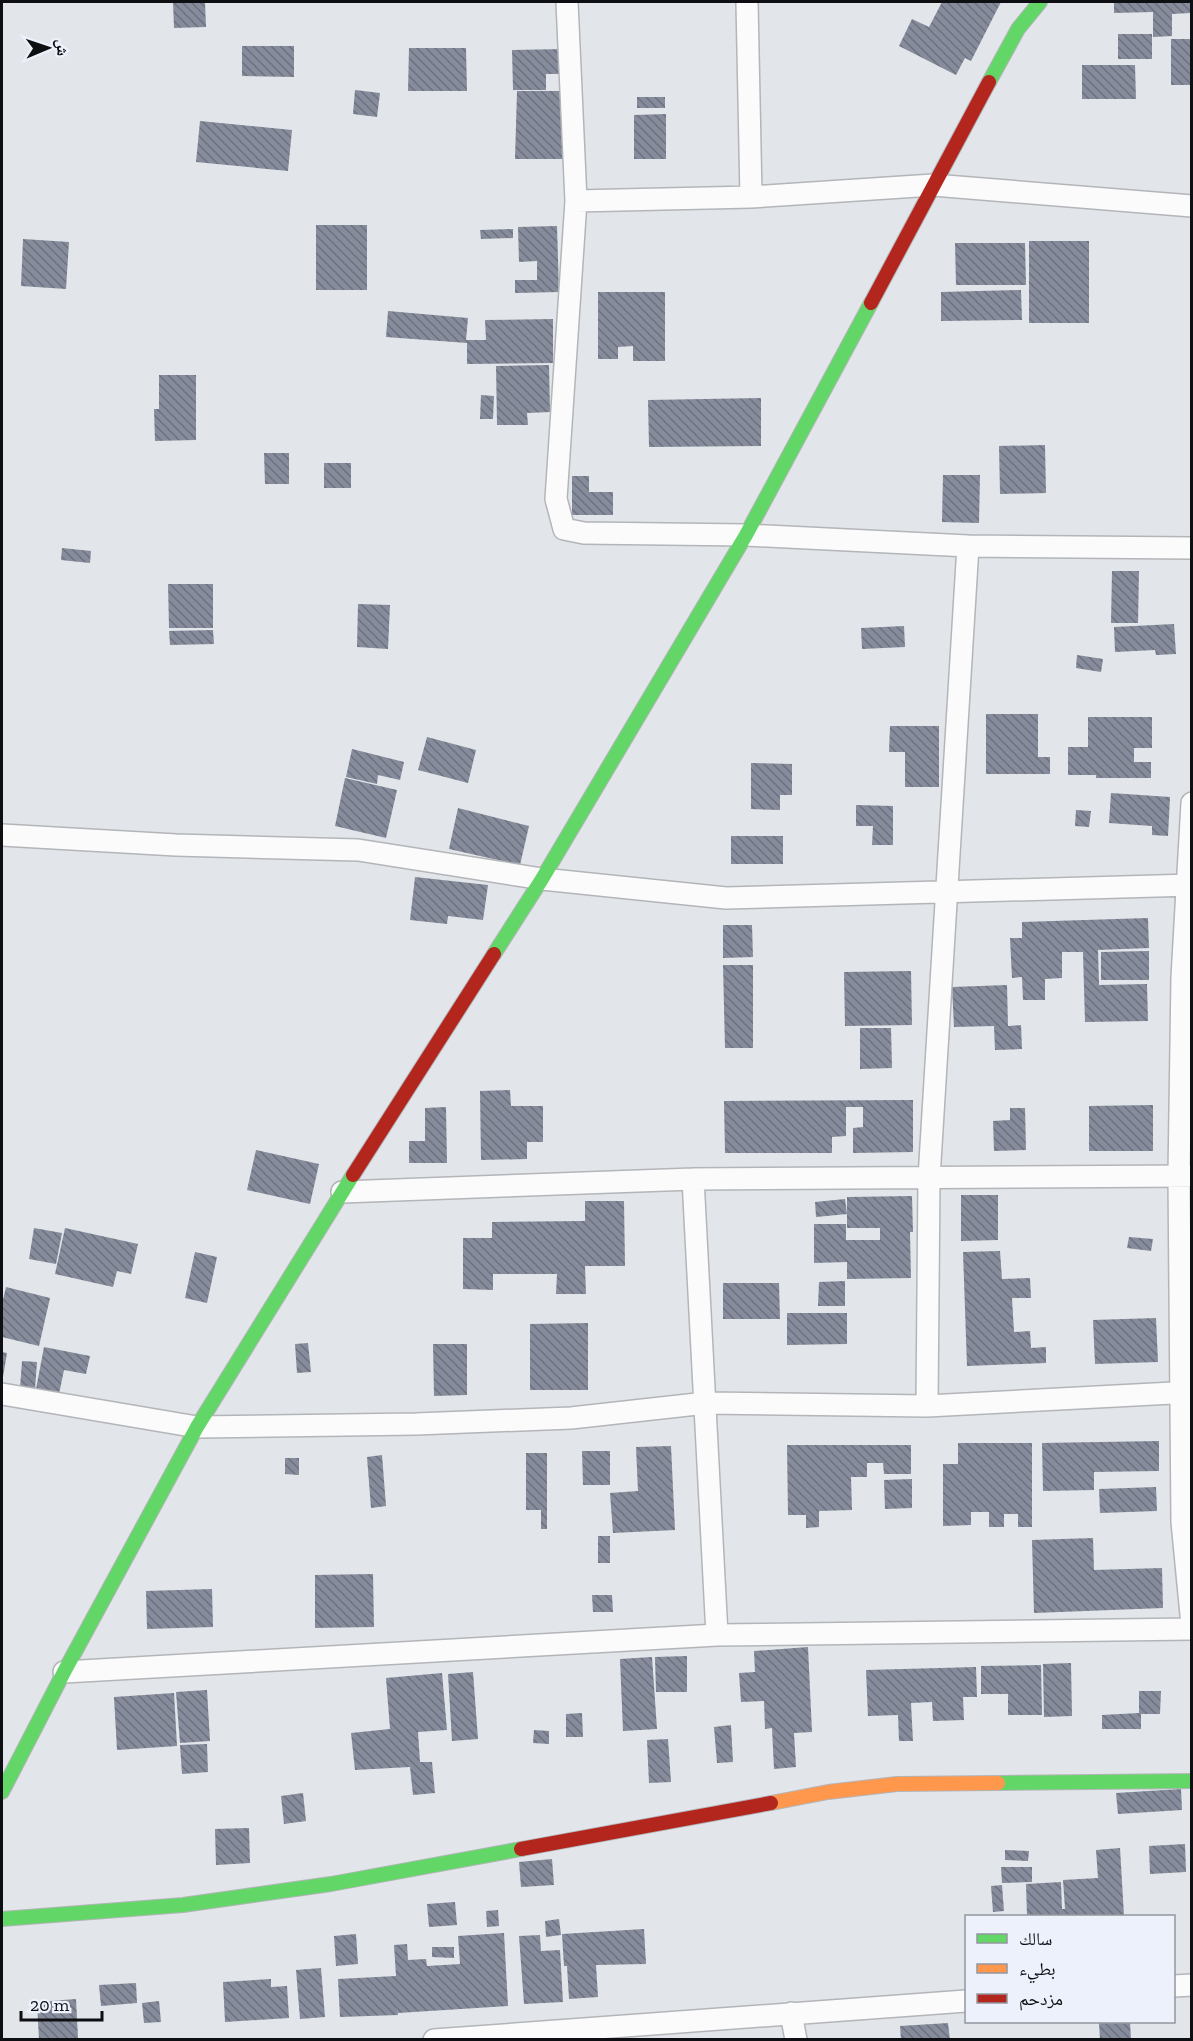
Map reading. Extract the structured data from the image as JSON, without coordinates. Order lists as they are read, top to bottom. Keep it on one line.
{"legend":["سالك","بطيء","مزدحم"],"scale_bar":"20 m","north":"right"}
